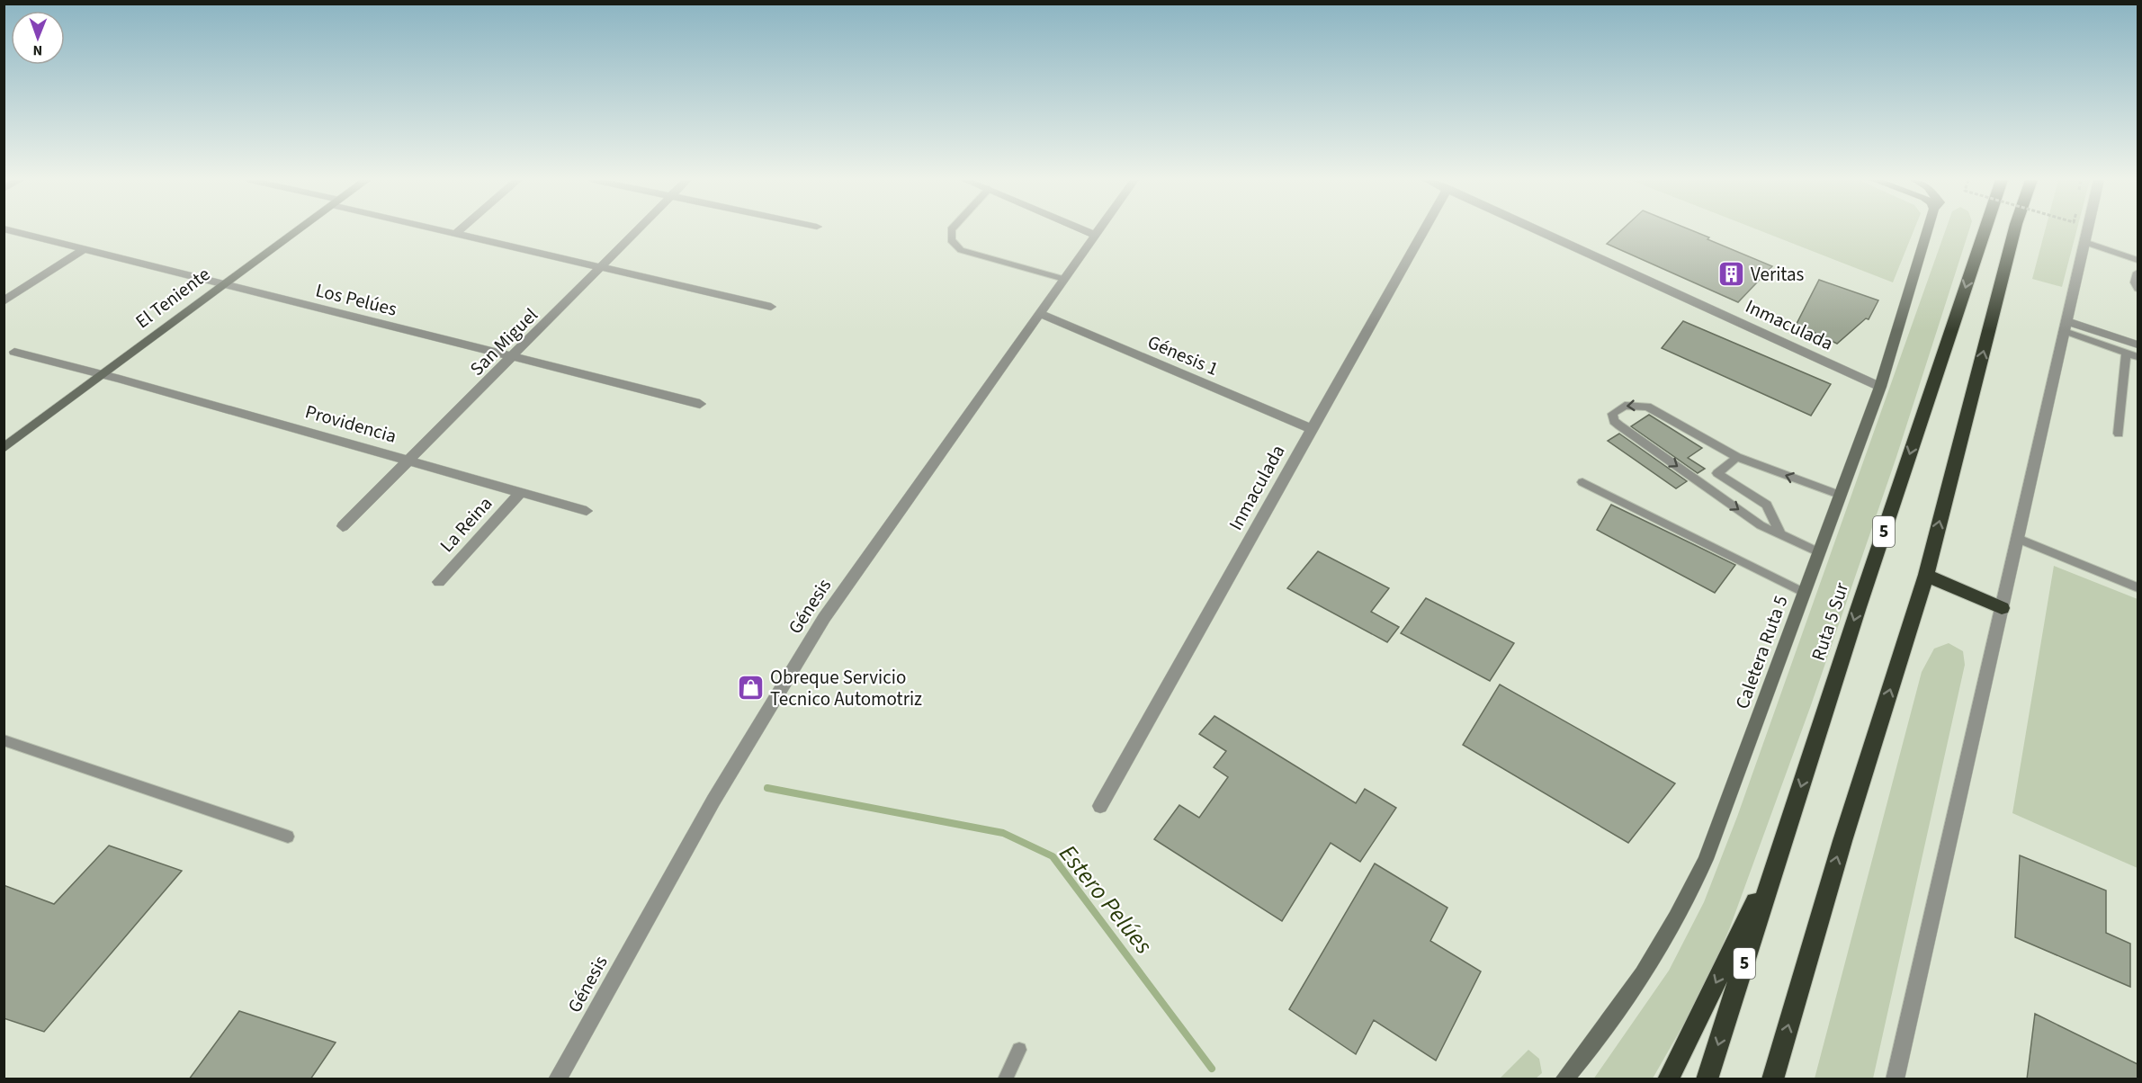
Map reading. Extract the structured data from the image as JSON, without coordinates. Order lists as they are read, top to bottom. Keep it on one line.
{"streets":{"highway":["5","Ruta 5 Sur"],"street":["El Teniente","Los Pelúes","Inmaculada","San Miguel","Génesis 1","Providencia","La Reina","Génesis","Caletera Ruta 5"]},"crossings":[["El Teniente","Los Pelúes"],["El Teniente","Providencia"],["Los Pelúes","San Miguel"],["Inmaculada","Génesis 1"],["Inmaculada","Caletera Ruta 5"],["San Miguel","Providencia"],["Génesis 1","Génesis"],["Providencia","La Reina"]],"water":["Estero Pelúes"],"places":{"building":["Veritas"],"shop":["Obreque Servicio Tecnico Automotriz"]},"north":"bottom"}
